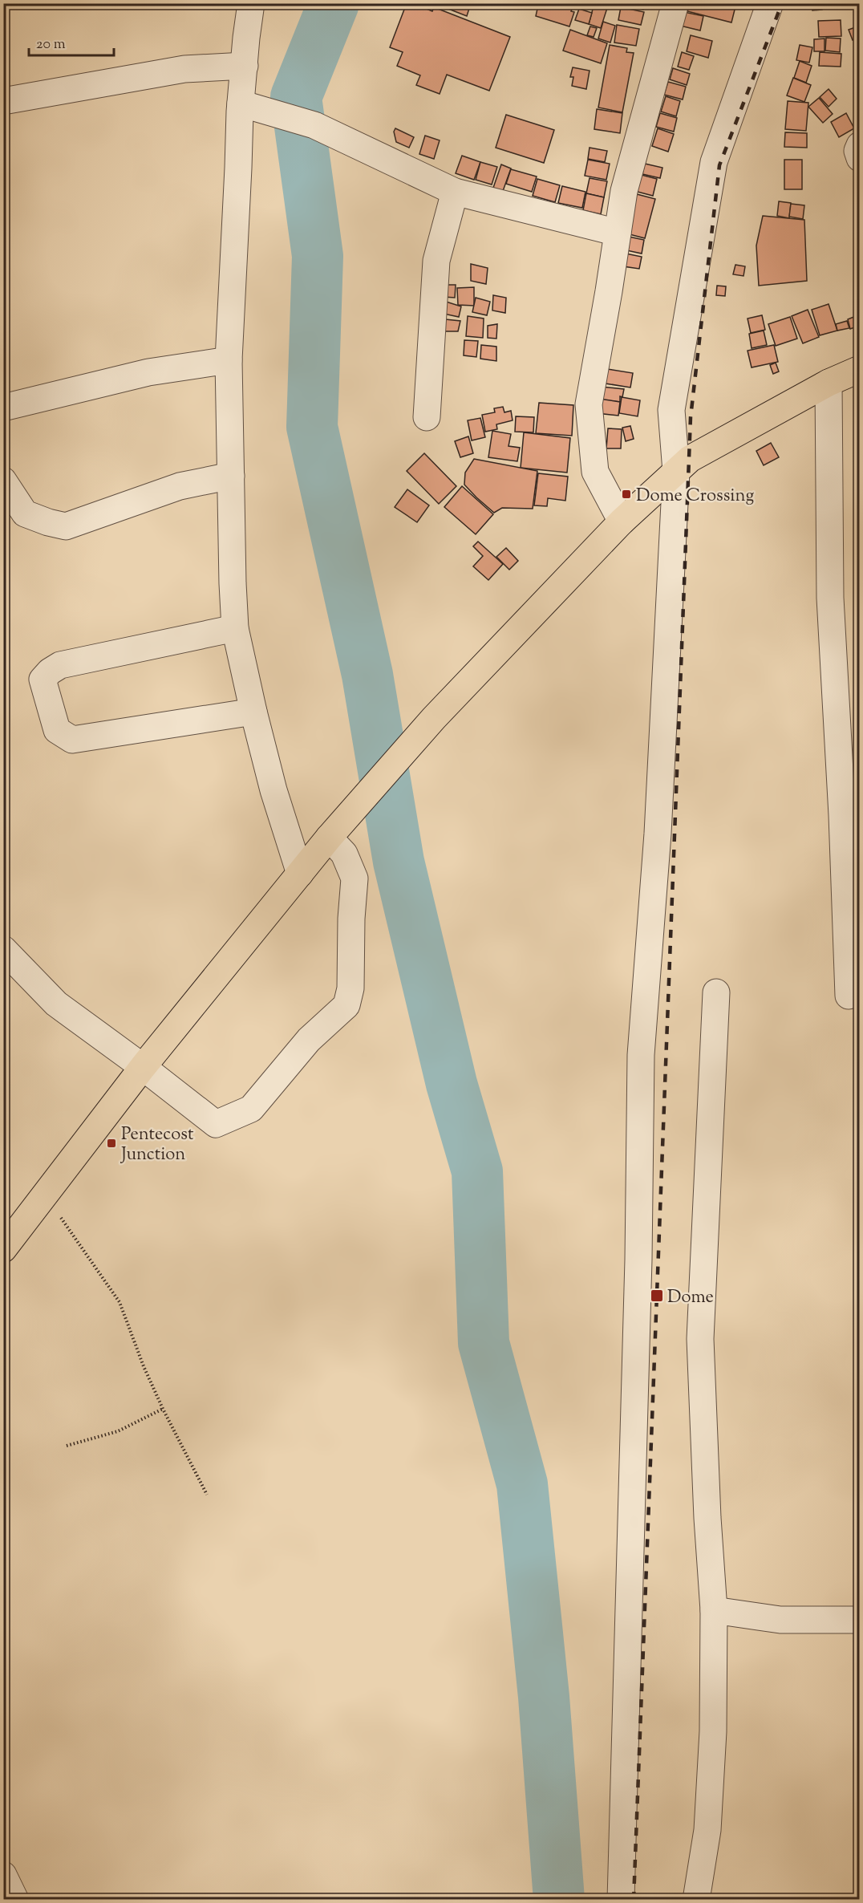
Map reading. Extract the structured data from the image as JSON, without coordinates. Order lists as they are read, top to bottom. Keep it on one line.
{"places":{"transit":["Dome Crossing","Pentecost Junction","Dome"]},"scale_bar":"20 m"}
